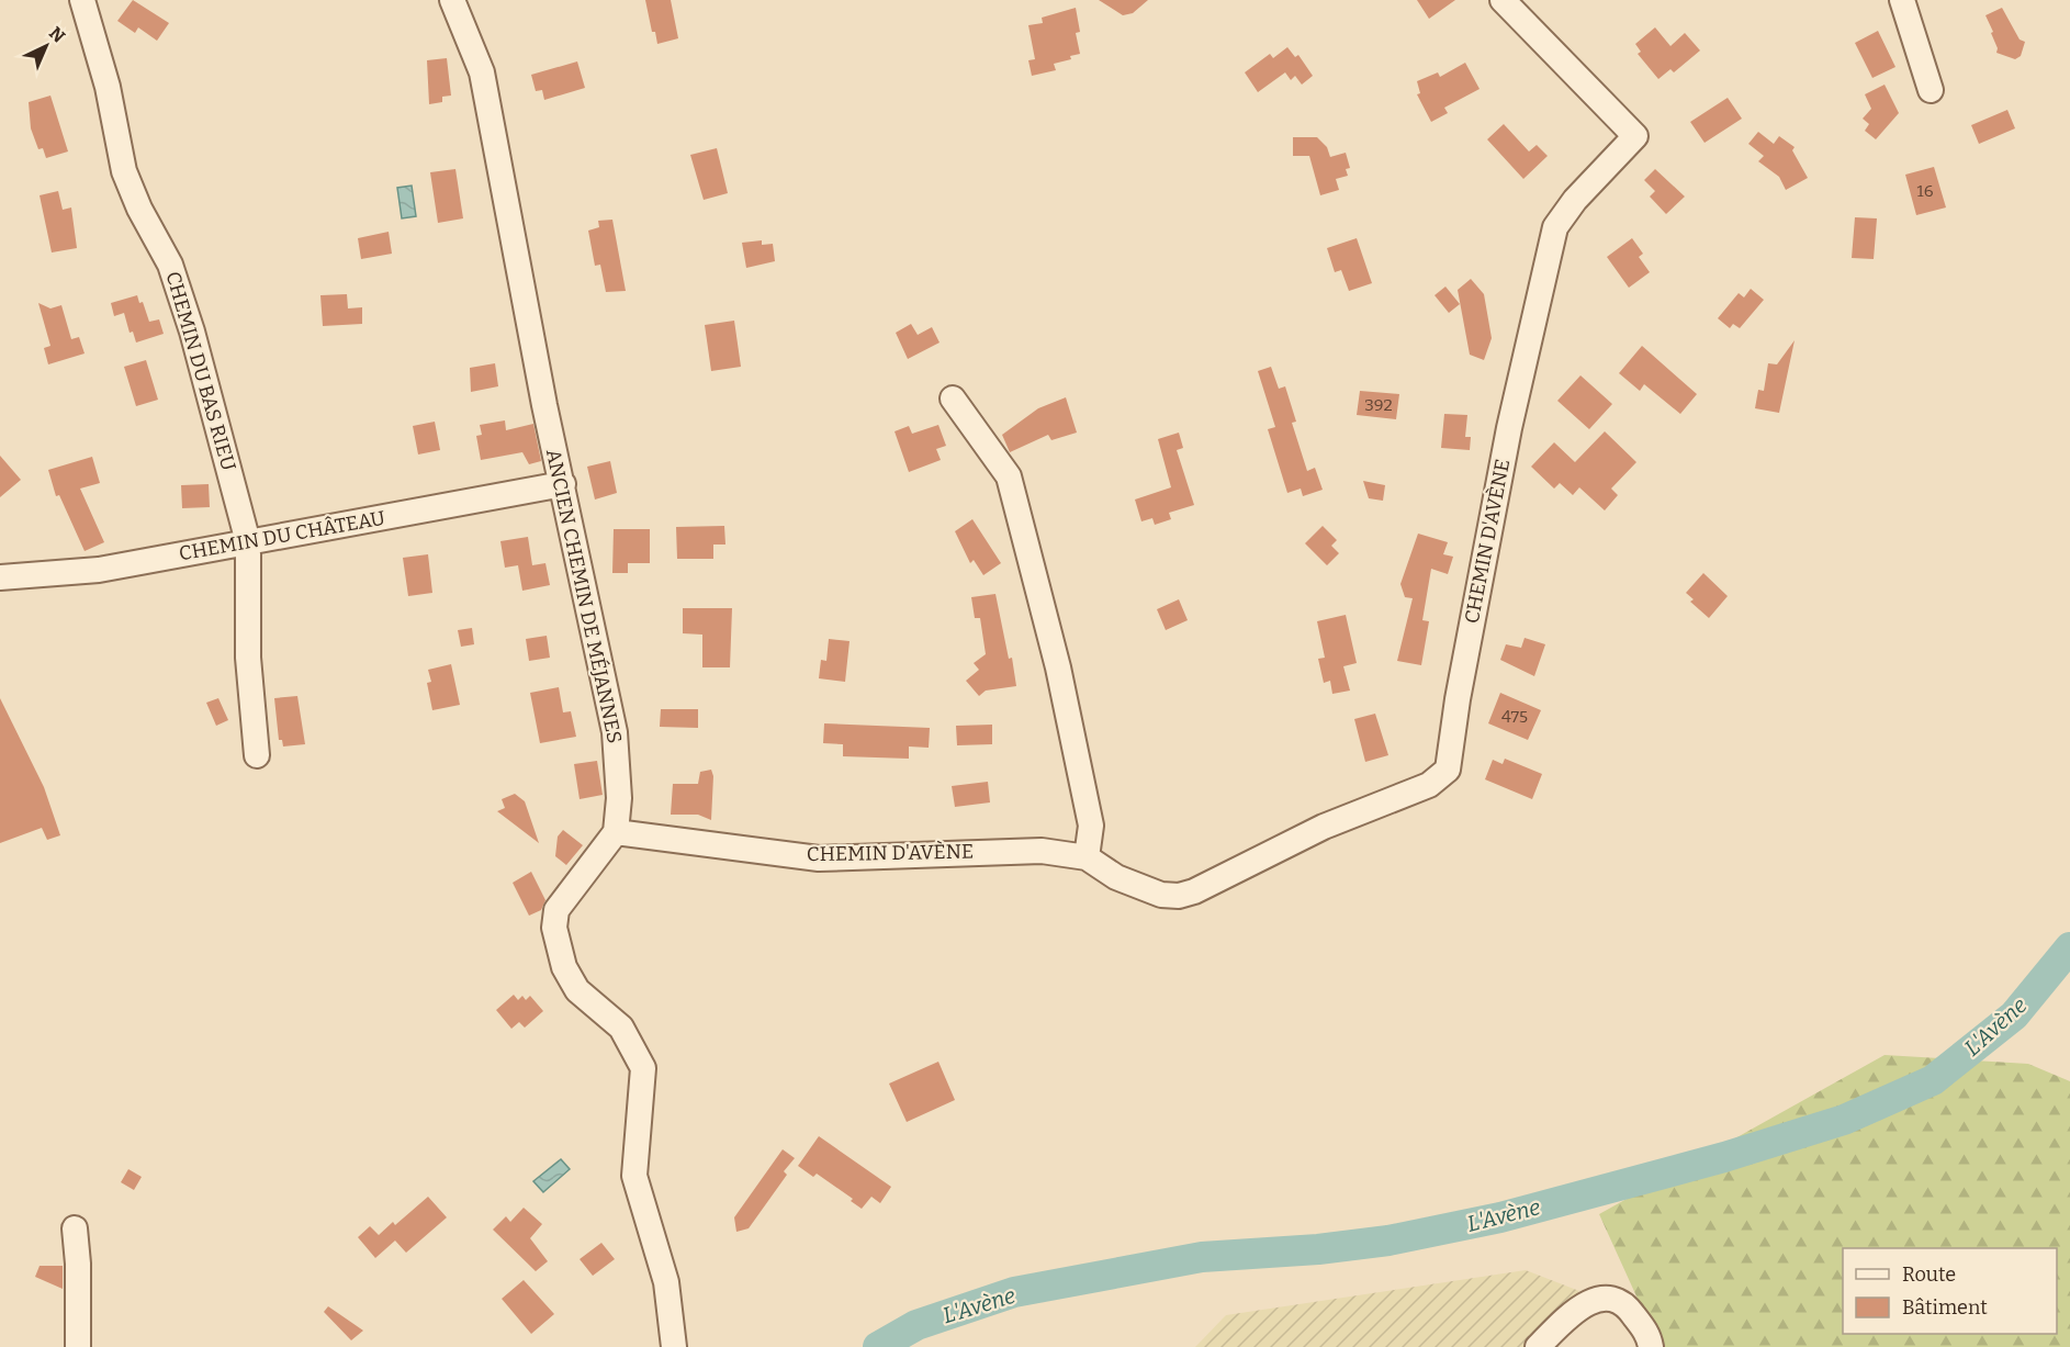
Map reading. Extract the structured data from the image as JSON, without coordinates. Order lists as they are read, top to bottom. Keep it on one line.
{"streets":{"street":["CHEMIN DU BAS RIEU","CHEMIN DU CHÂTEAU","CHEMIN D'AVÈNE","ANCIEN CHEMIN DE MÉJANNES"]},"crossings":[["CHEMIN DU BAS RIEU","CHEMIN DU CHÂTEAU"],["CHEMIN DU CHÂTEAU","ANCIEN CHEMIN DE MÉJANNES"],["CHEMIN D'AVÈNE","ANCIEN CHEMIN DE MÉJANNES"]],"water":["L'Avène"],"house_numbers":["16","392","475"],"legend":["Route","Bâtiment"],"north":"top right"}
